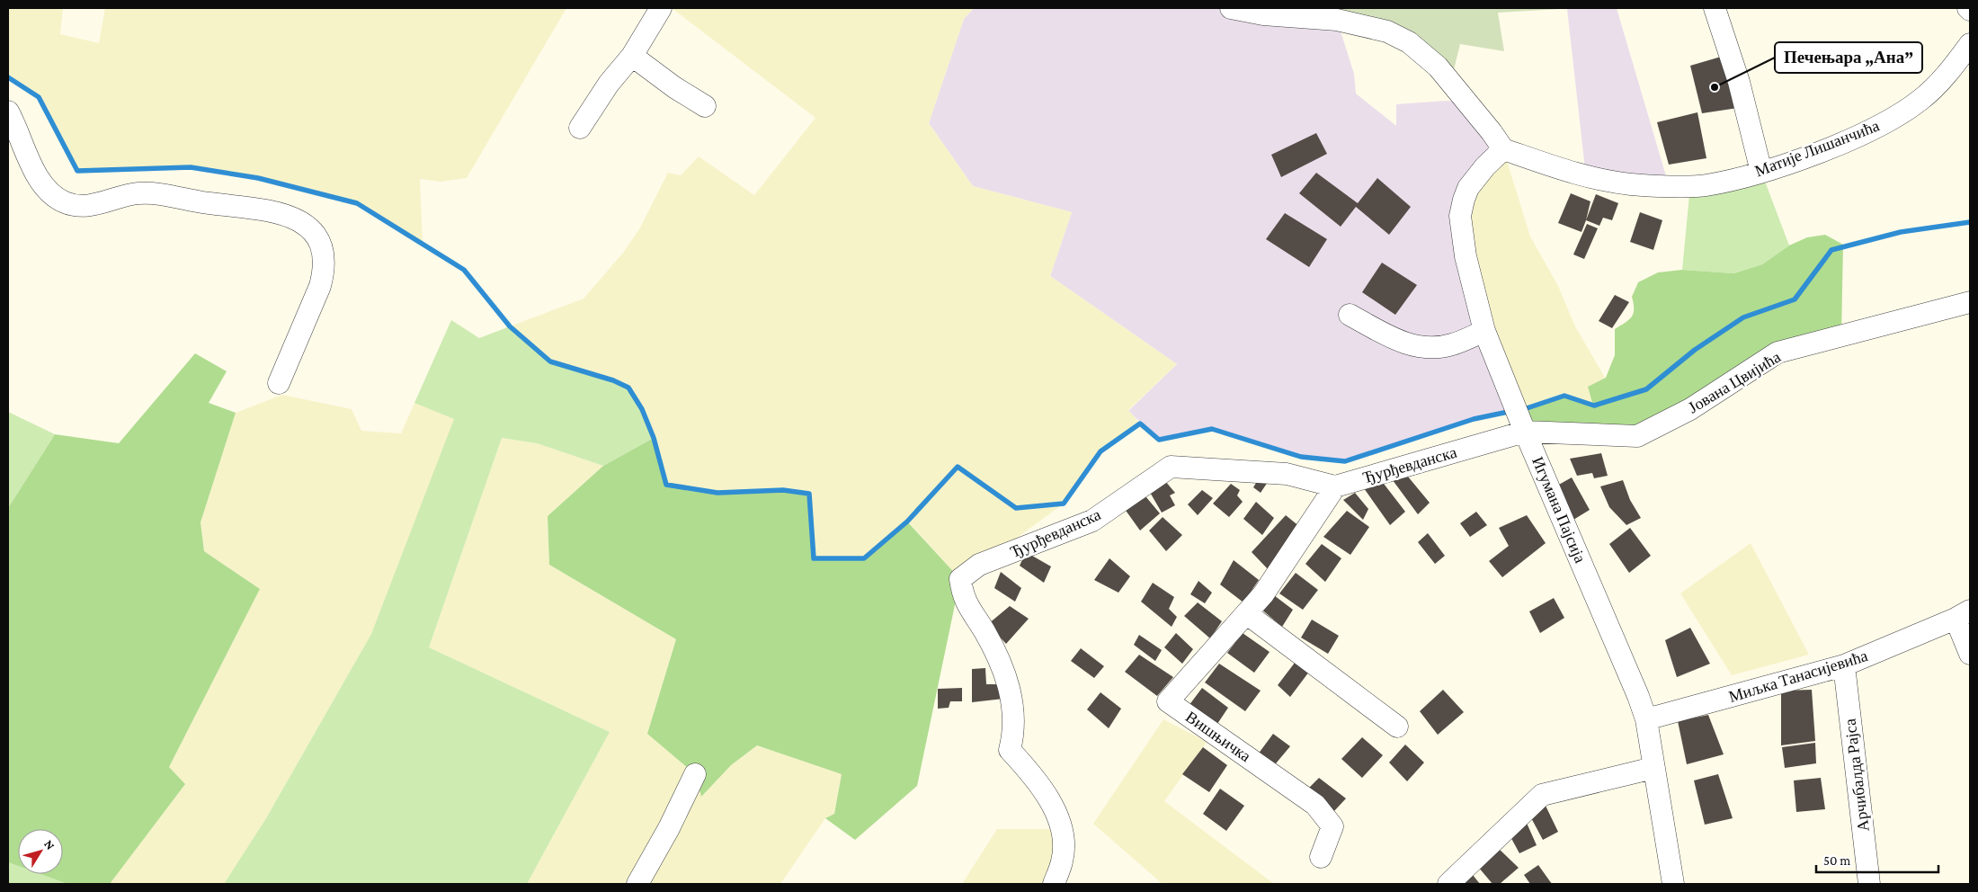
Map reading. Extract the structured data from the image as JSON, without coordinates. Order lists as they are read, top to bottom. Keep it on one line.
{"streets":{"street":["Матије Лишанчића","Јована Цвијића","Ђурђевданска","Игумана Пајсија","Миљка Танасијевића","Вишњичка","Арчибалда Рајса"]},"crossings":[["Матије Лишанчића","Игумана Пајсија"],["Јована Цвијића","Ђурђевданска"],["Јована Цвијића","Игумана Пајсија"],["Ђурђевданска","Игумана Пајсија"],["Ђурђевданска","Вишњичка"],["Игумана Пајсија","Миљка Танасијевића"],["Миљка Танасијевића","Арчибалда Рајса"]],"places":["Печењара „Ана”"],"scale_bar":"50 m","north":"top right"}
